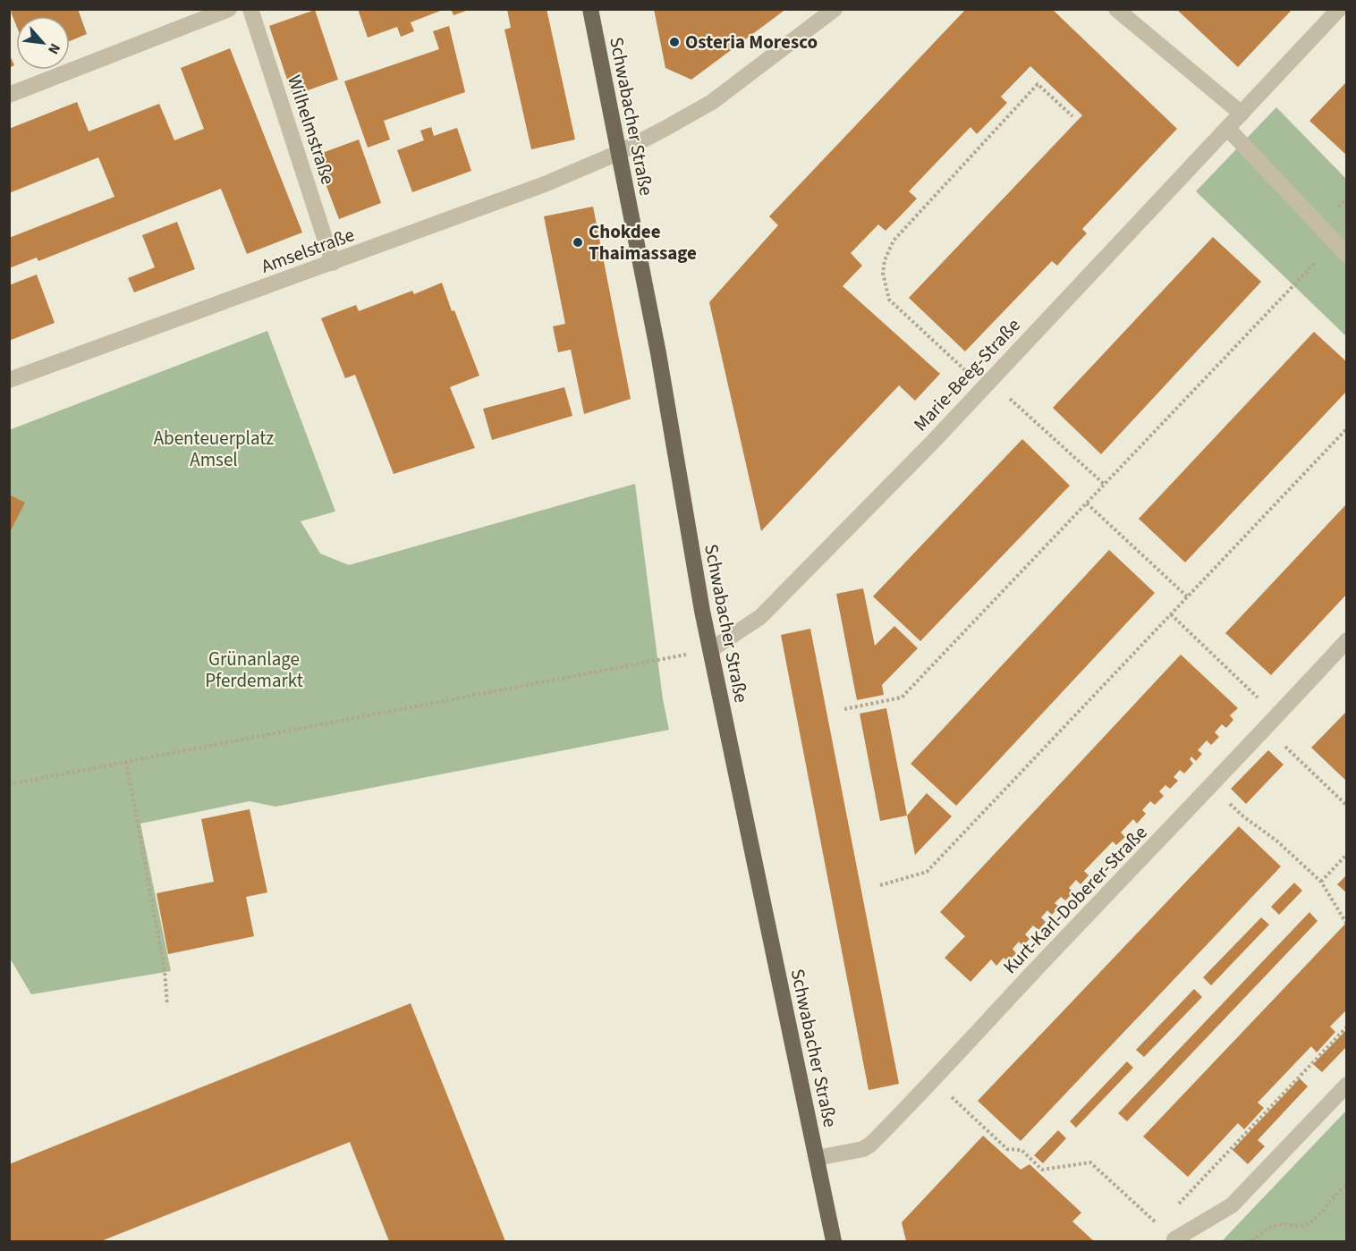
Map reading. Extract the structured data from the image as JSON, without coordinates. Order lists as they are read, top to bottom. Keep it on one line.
{"streets":{"main road":["Schwabacher Straße"],"street":["Wilhelmstraße","Amselstraße","Marie-Beeg-Straße","Kurt-Karl-Doberer-Straße"]},"crossings":[["Schwabacher Straße","Amselstraße"],["Schwabacher Straße","Marie-Beeg-Straße"],["Schwabacher Straße","Kurt-Karl-Doberer-Straße"],["Wilhelmstraße","Amselstraße"]],"parks":["Abenteuerplatz Amsel","Grünanlage Pferdemarkt"],"places":["Osteria Moresco","Chokdee Thaimassage"],"north":"bottom right"}
